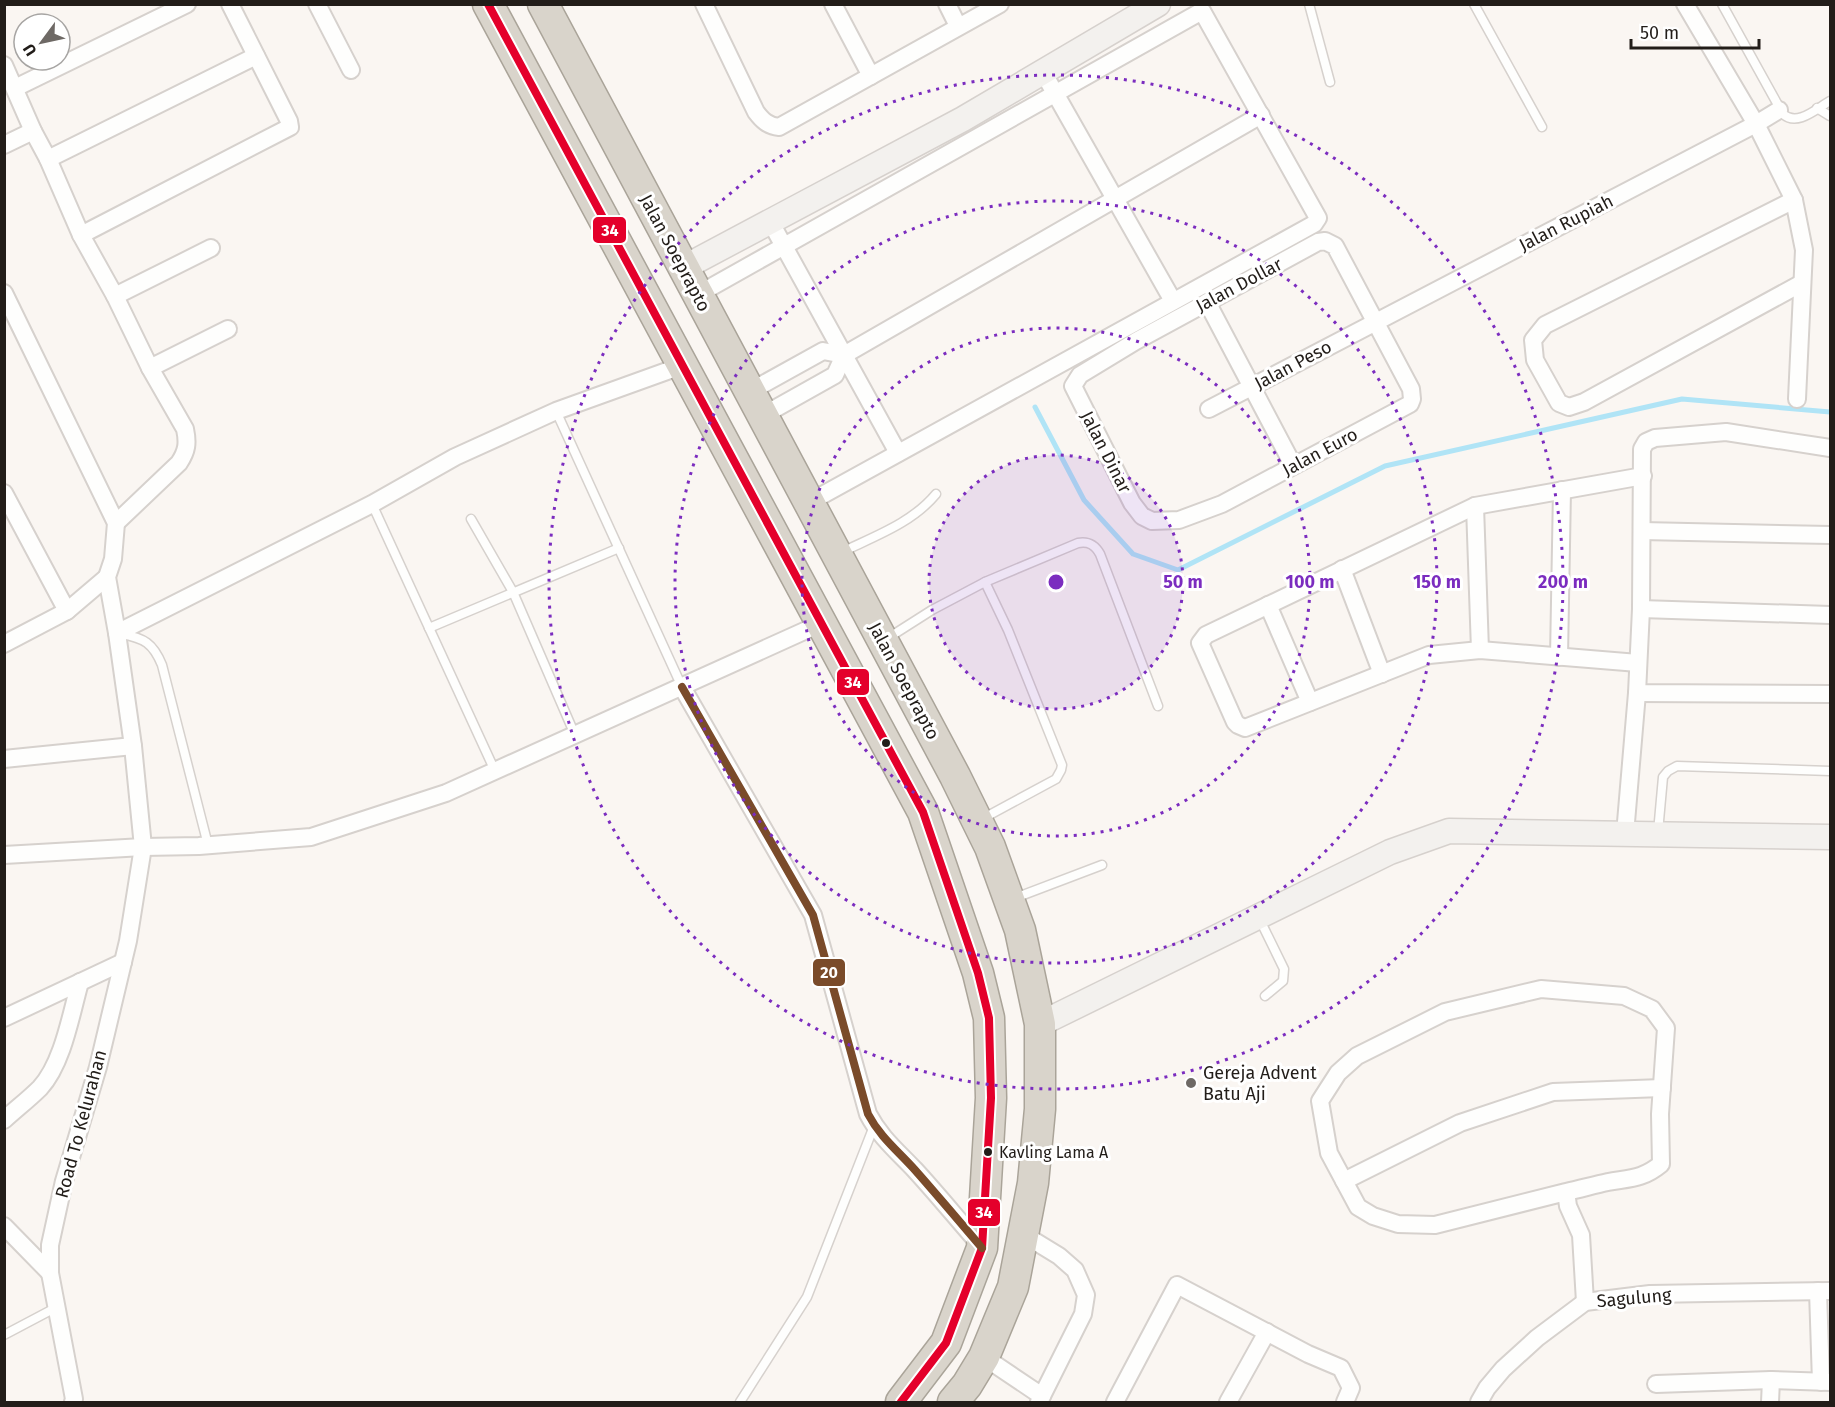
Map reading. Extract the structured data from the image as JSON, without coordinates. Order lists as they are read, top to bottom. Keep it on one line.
{"streets":{"highway":["Jalan Soeprapto"],"street":["Jalan Rupiah","Jalan Dollar","Jalan Peso","Jalan Dinar","Jalan Euro","Road To Kelurahan","Sagulung"]},"crossings":[["Jalan Rupiah","Jalan Dollar"],["Jalan Rupiah","Jalan Peso"],["Jalan Rupiah","Jalan Euro"],["Jalan Dollar","Jalan Peso"],["Jalan Dollar","Jalan Dinar"],["Jalan Dollar","Jalan Euro"],["Jalan Peso","Jalan Euro"],["Jalan Dinar","Jalan Euro"]],"places":["Gereja Advent Batu Aji","Kavling Lama A"],"lines":["transit line 34","transit line 20"],"scale_bar":"50 m","north":"bottom left","rings":["50 m","100 m","150 m","200 m"]}
